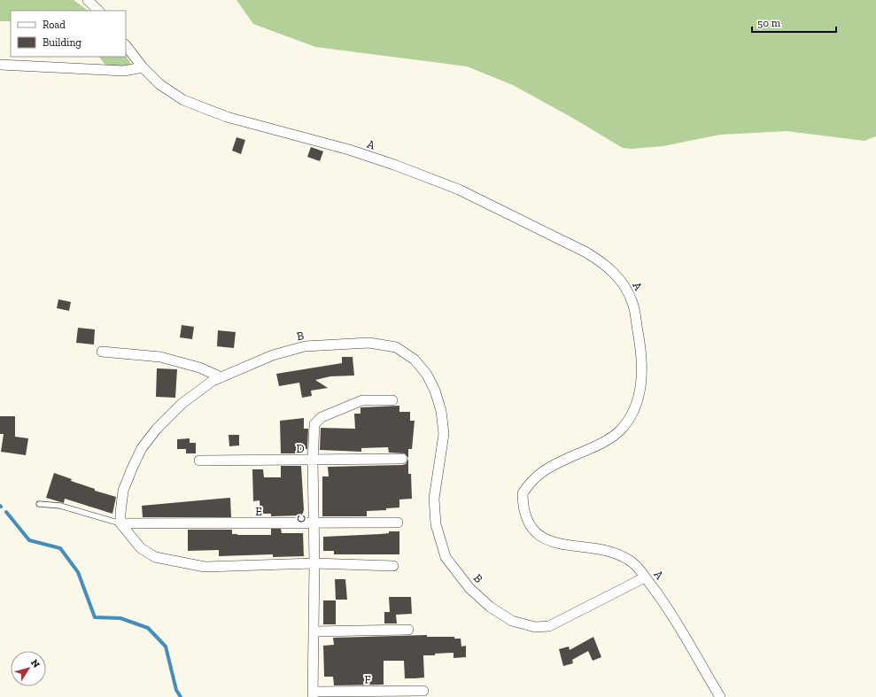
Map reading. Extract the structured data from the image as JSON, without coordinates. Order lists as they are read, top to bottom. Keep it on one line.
{"streets":{"street":["A","B","D","E","C","F"]},"crossings":[["A","B"],["B","E"],["D","C"],["E","C"],["C","F"]],"legend":["Road","Building"],"scale_bar":"50 m","north":"top right"}
